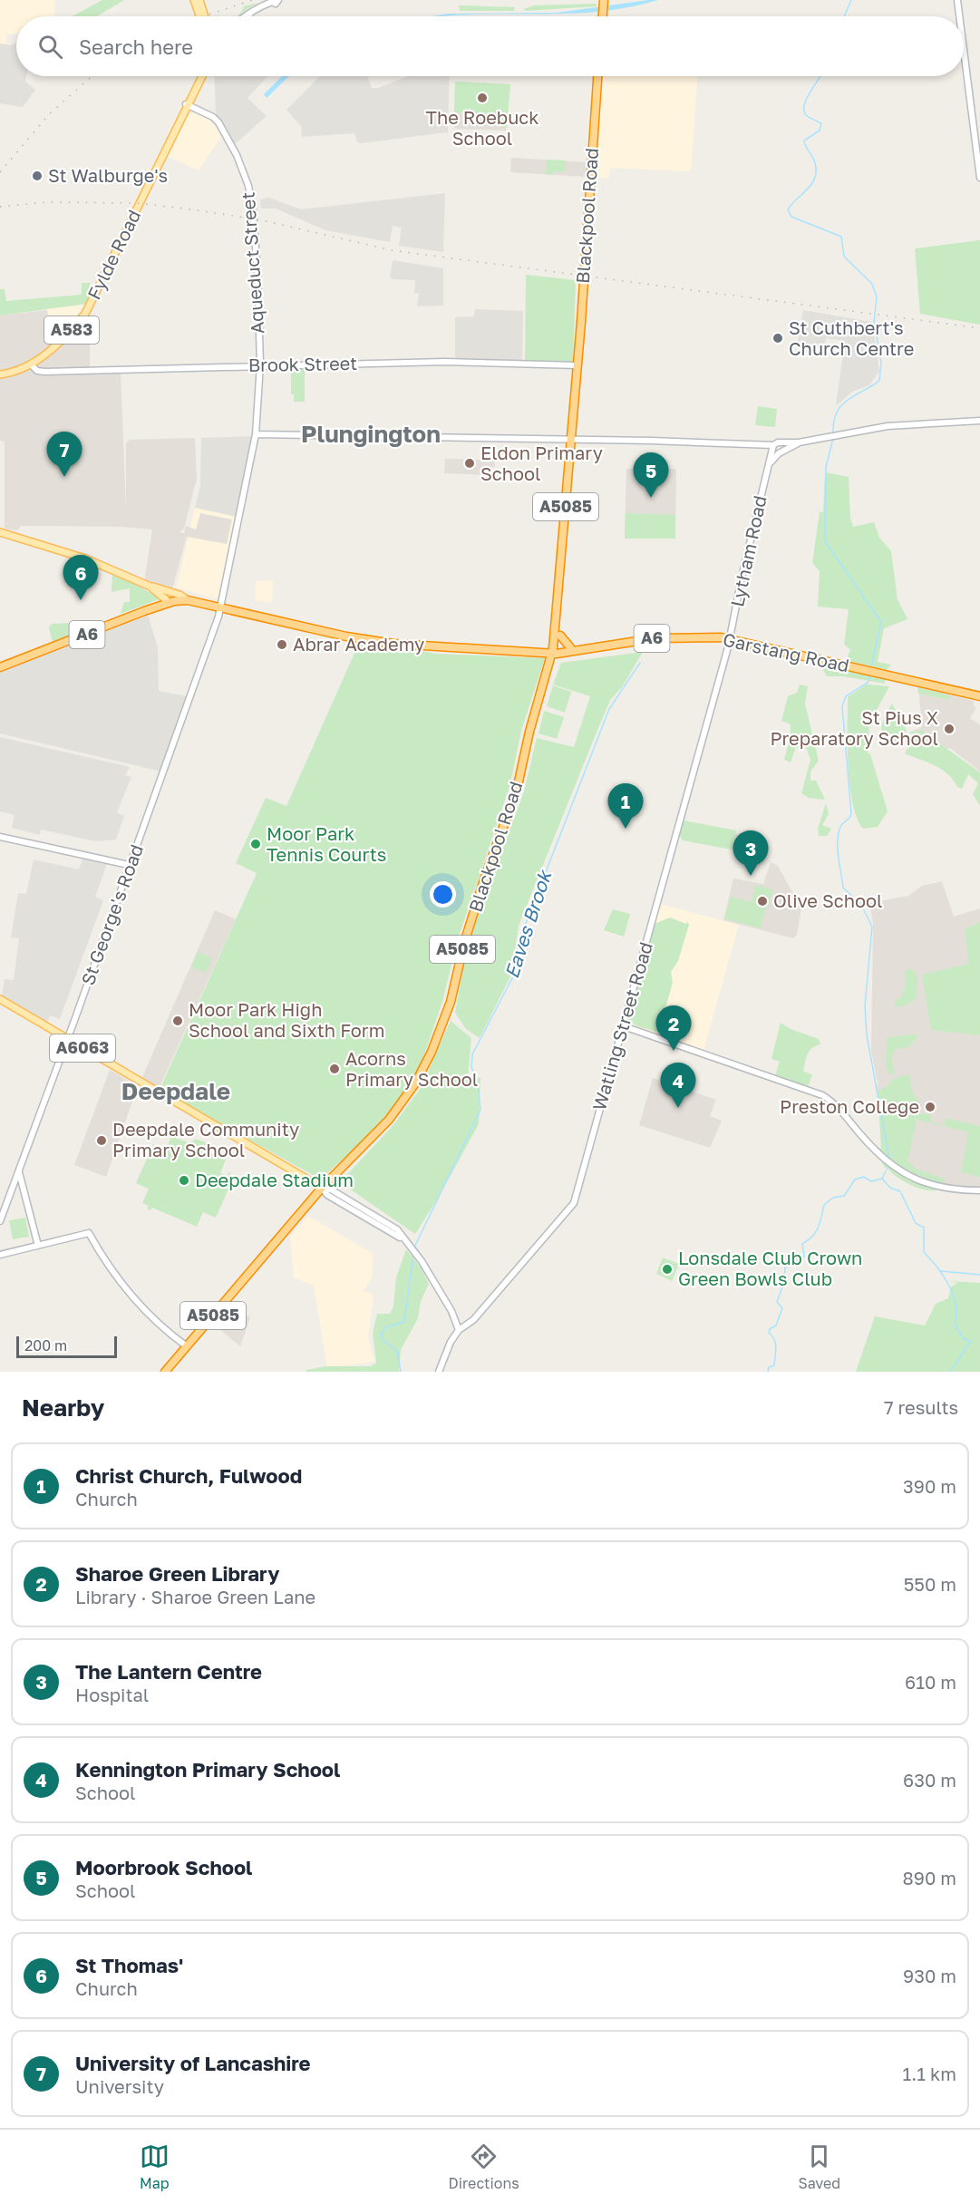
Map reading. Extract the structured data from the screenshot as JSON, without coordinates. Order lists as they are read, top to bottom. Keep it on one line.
{"streets":{"highway":["Blackpool Road","A5085","A6","Garstang Road"],"main road":["Fylde Road","A583","A6063"],"street":["Aqueduct Street","Brook Street","Lytham Road","St George's Road","Watling Street Road"]},"crossings":[["Blackpool Road","Brook Street"],["Blackpool Road","Garstang Road"],["Blackpool Road","A6063"],["Fylde Road","Aqueduct Street"],["Fylde Road","Brook Street"],["Aqueduct Street","Brook Street"],["Aqueduct Street","A6"],["Aqueduct Street","Garstang Road"],["Aqueduct Street","St George's Road"],["Lytham Road","Garstang Road"],["Lytham Road","Watling Street Road"],["A6","Garstang Road"],["A6","St George's Road"],["Garstang Road","St George's Road"],["Garstang Road","Watling Street Road"],["St George's Road","A6063"]],"districts":["Plungington","Deepdale"],"water":["Eaves Brook"],"places":["The Roebuck School","St Walburge's","St Cuthbert's Church Centre","Eldon Primary School","Abrar Academy","St Pius X Preparatory School","Moor Park Tennis Courts","Olive School","Moor Park High School and Sixth Form","Acorns Primary School","Preston College","Deepdale Community Primary School","Deepdale Stadium","Lonsdale Club Crown Green Bowls Club"],"scale_bar":"200 m","page":{"search":"Search here","pins":["7","5","6","1","3","2","4"],"scale":"200 m","heading":["Nearby","7 results"],"list":[{"mark":"1","name":"Christ Church, Fulwood","note":"Church","value":"390 m"},{"mark":"2","name":"Sharoe Green Library","note":"Library · Sharoe Green Lane","value":"550 m"},{"mark":"3","name":"The Lantern Centre","note":"Hospital","value":"610 m"},{"mark":"4","name":"Kennington Primary School","note":"School","value":"630 m"},{"mark":"5","name":"Moorbrook School","note":"School","value":"890 m"},{"mark":"6","name":"St Thomas'","note":"Church","value":"930 m"},{"mark":"7","name":"University of Lancashire","note":"University","value":"1.1 km"}],"nav":["Map","Directions","Saved"]}}
